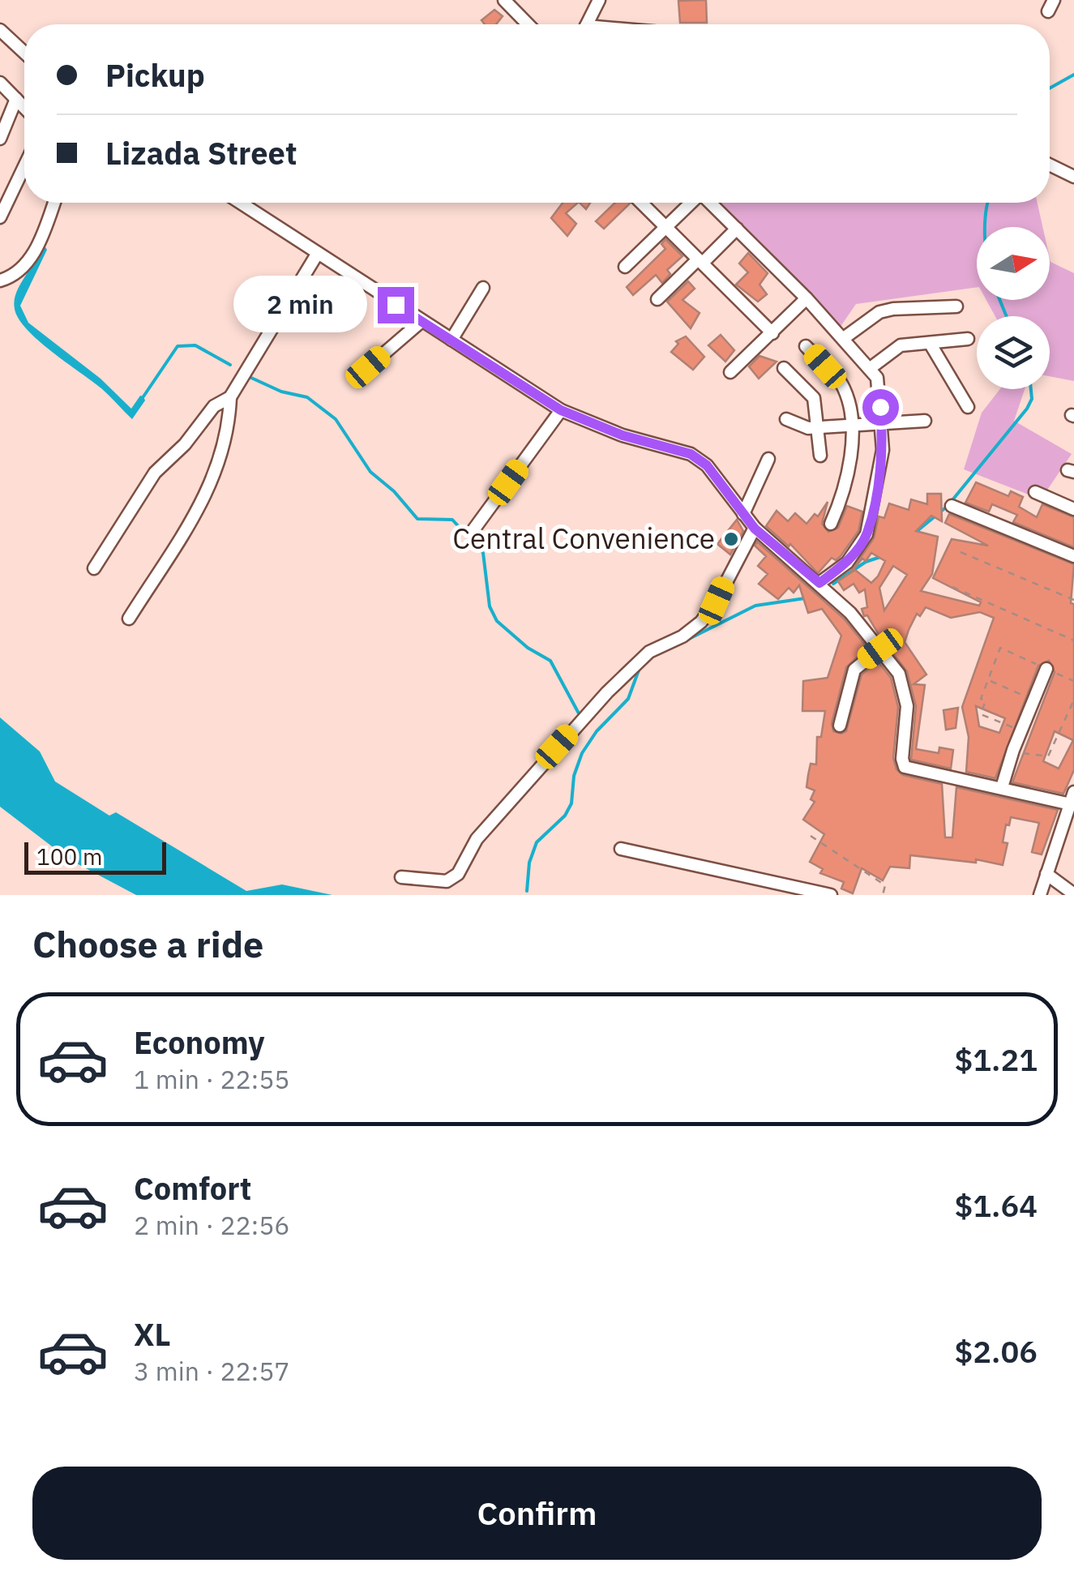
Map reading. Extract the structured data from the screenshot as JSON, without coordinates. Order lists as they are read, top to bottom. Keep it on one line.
{"places":["Central Convenience"],"scale_bar":"100 m","north":"right","page":{"banner":["Pickup","Lizada Street"],"bubble":"2 min","scale":"100 m","heading":"Choose a ride","list":[{"name":"Economy","note":"1 min · 22:55","value":"$1.21"},{"name":"Comfort","note":"2 min · 22:56","value":"$1.64"},{"name":"XL","note":"3 min · 22:57","value":"$2.06"}],"buttons":"Confirm"}}
